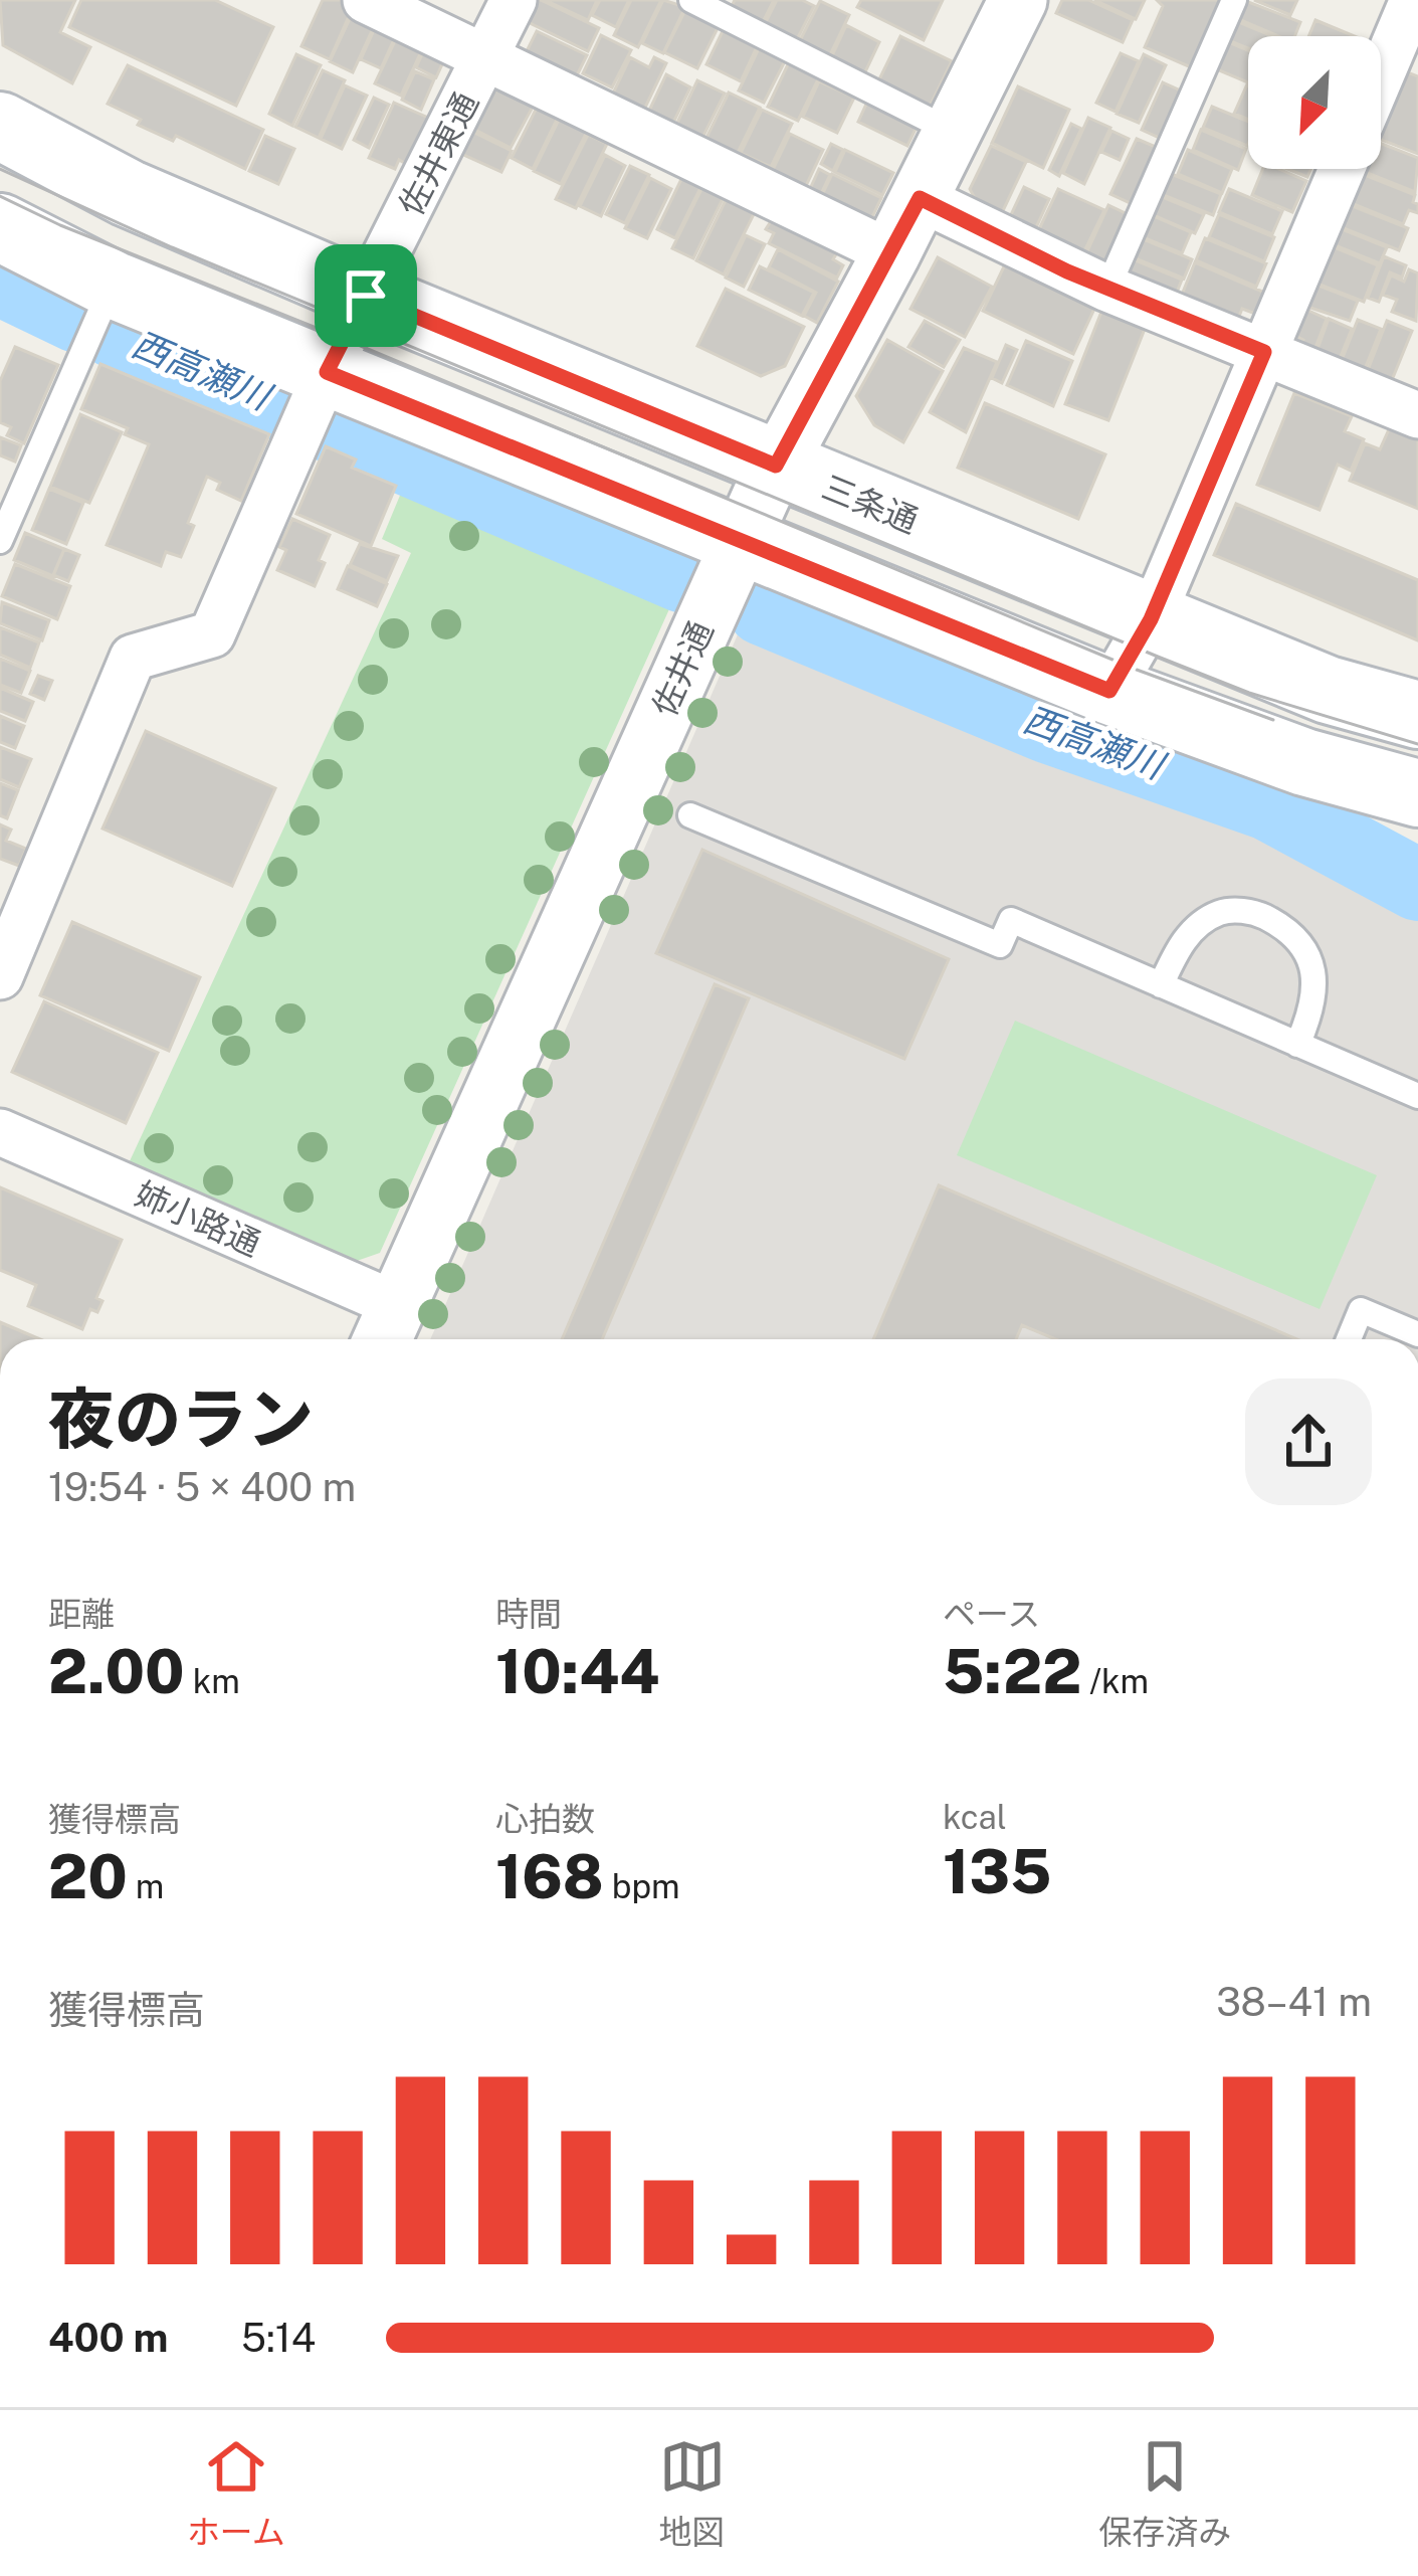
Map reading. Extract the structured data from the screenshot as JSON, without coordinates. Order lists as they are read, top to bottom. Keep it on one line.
{"streets":{"main road":["三条通"],"street":["佐井東通","佐井通","姉小路通"]},"crossings":[["佐井東通","三条通"],["三条通","佐井通"],["佐井通","姉小路通"]],"water":["西高瀬川"],"north":"bottom left","page":{"heading":["夜のラン","19:54 · 5 × 400 m"],"stats":[["距離","2.00 km"],["時間","10:44"],["ペース","5:22 /km"],["獲得標高","20 m"],["心拍数","168 bpm"],["kcal","135"]],"chart":["獲得標高","38–41 m"],"list":[{"name":"400 m","note":"5:14"}],"tabs":["ホーム","地図","保存済み"]}}
